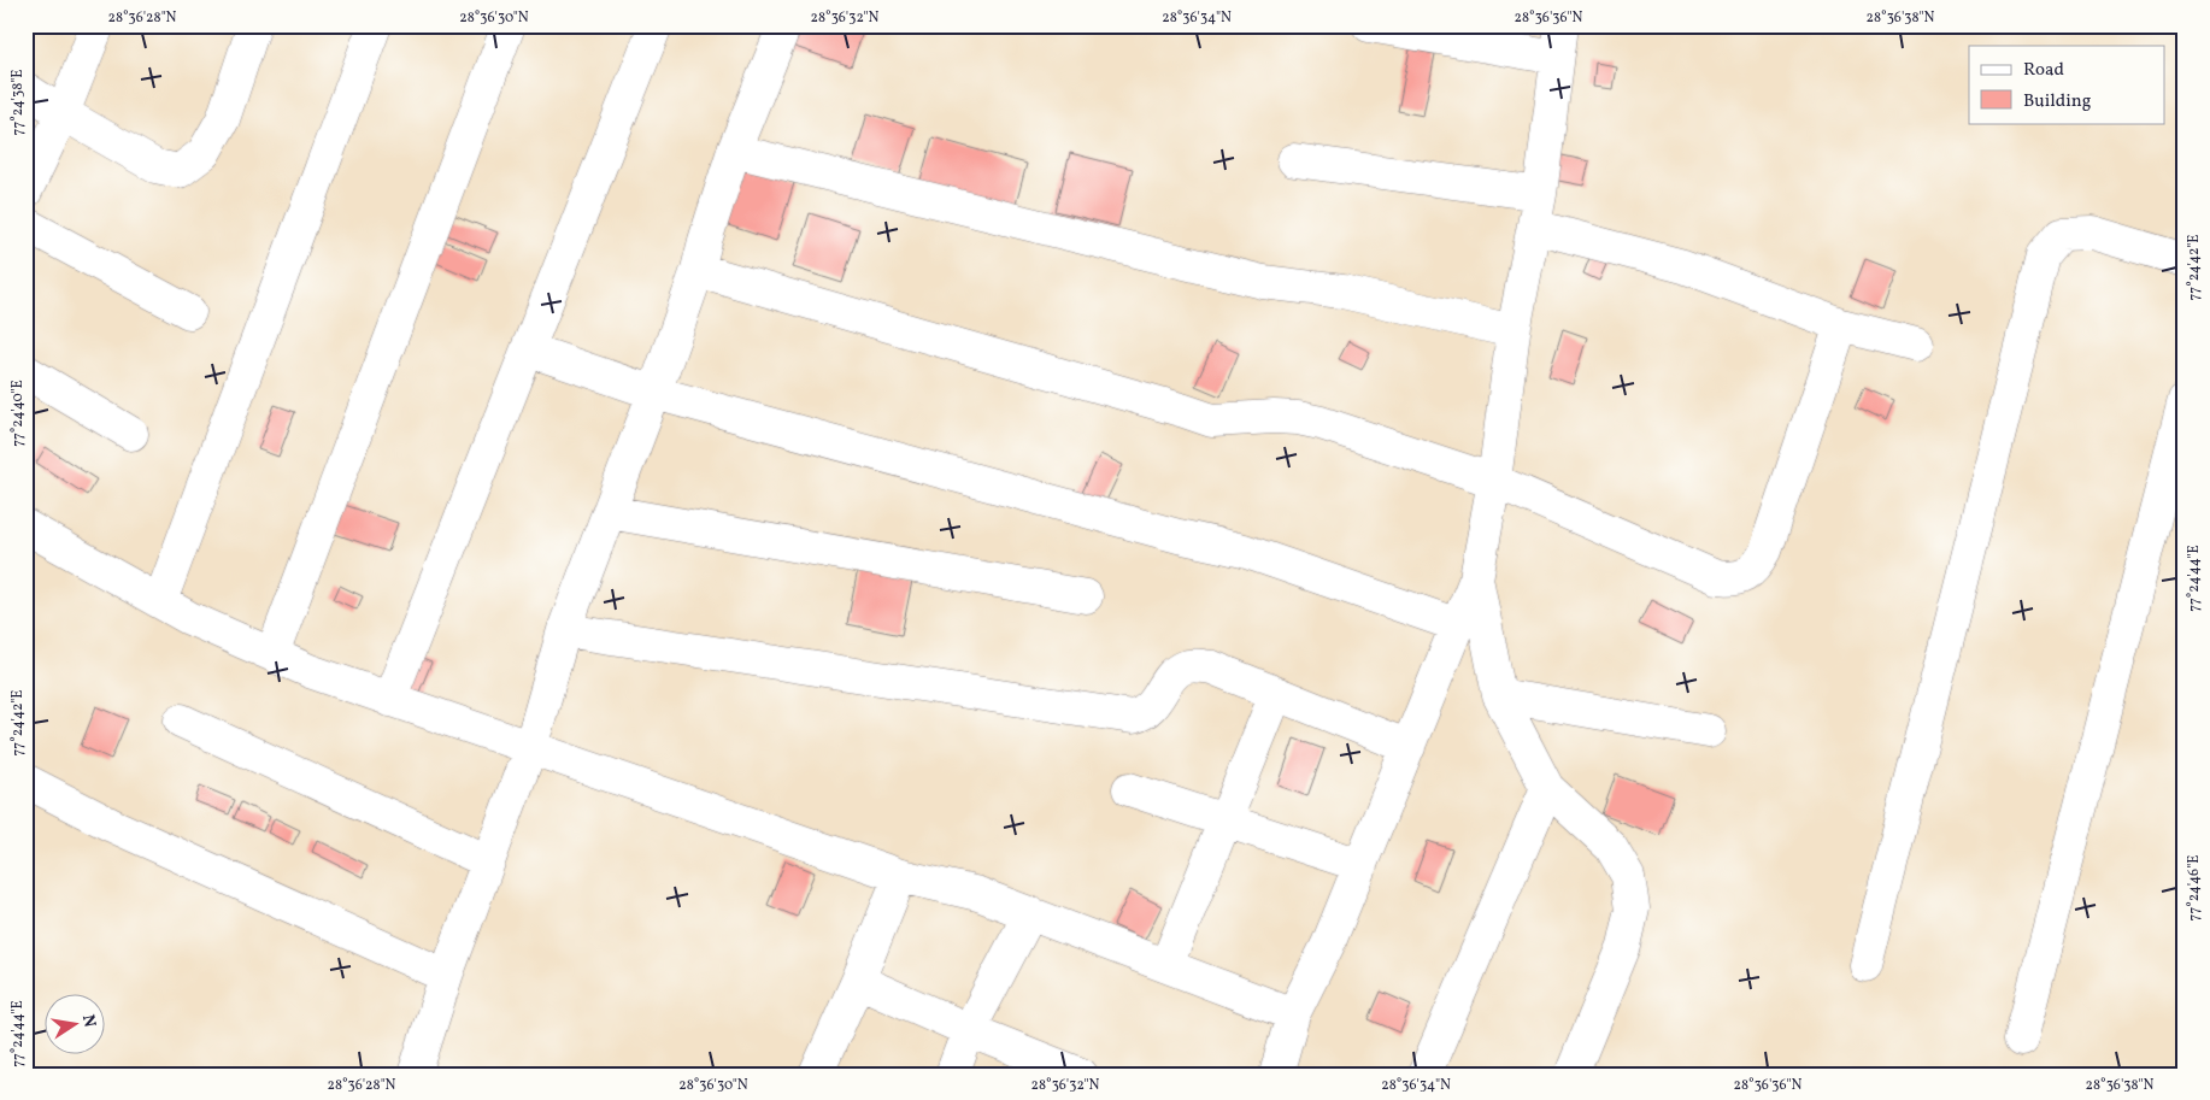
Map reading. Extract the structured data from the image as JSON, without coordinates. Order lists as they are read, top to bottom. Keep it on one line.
{"legend":["Road","Building"],"north":"right","coordinates":["28°36'28\"N","28°36'30\"N","28°36'32\"N","28°36'34\"N","28°36'36\"N","28°36'38\"N","77°24'38\"E","77°24'42\"E","77°24'40\"E","77°24'44\"E","77°24'46\"E"]}
